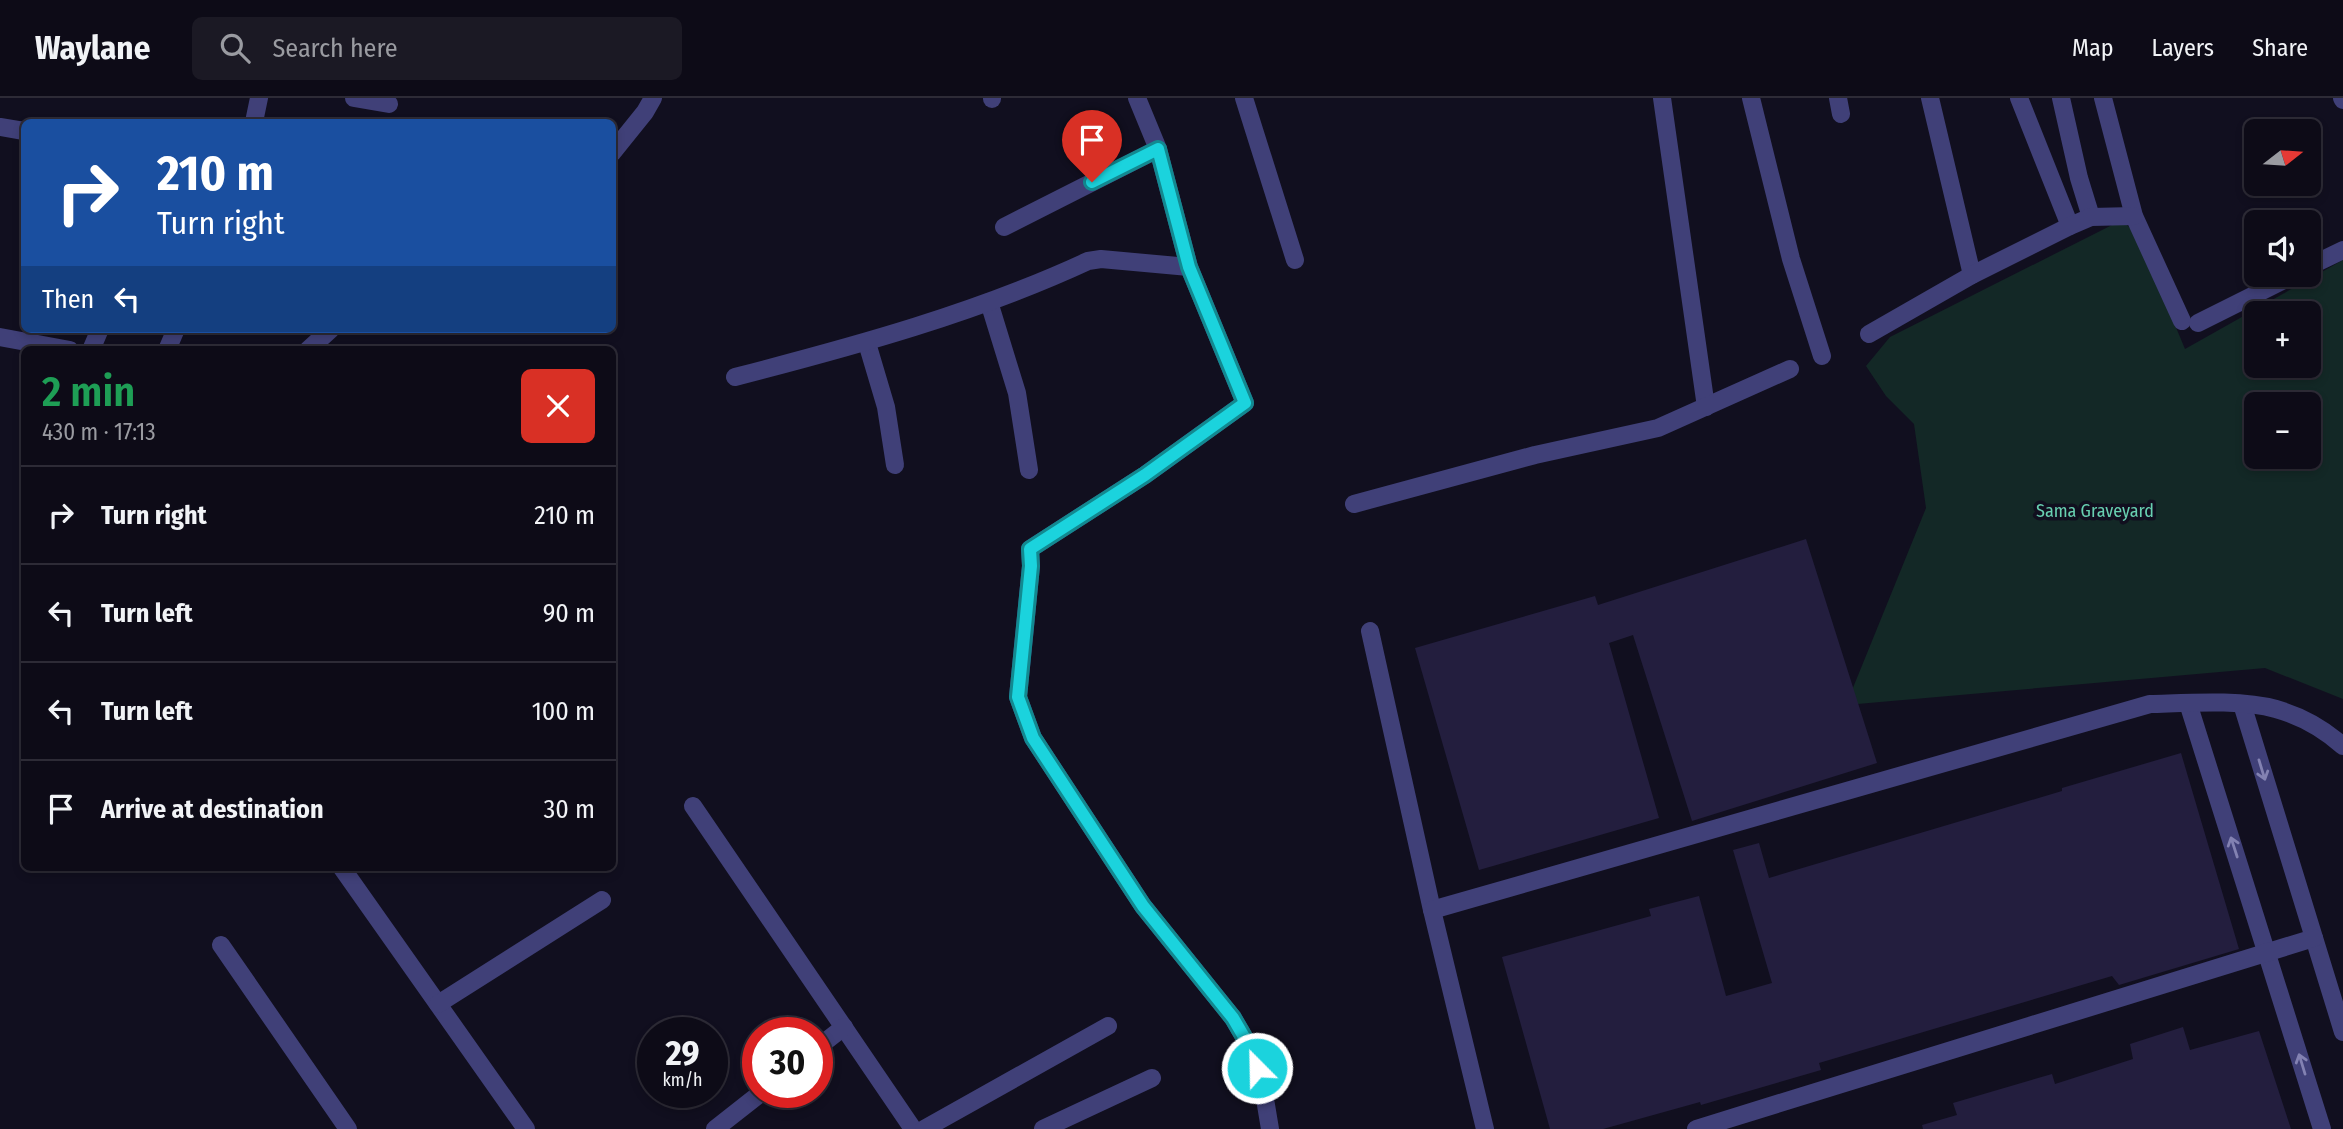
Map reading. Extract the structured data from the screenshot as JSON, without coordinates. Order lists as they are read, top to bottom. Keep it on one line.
{"parks":["Sama Graveyard"],"north":"right","page":{"header":"Waylane","search":"Search here","nav":["Map","Layers","Share"],"map_buttons":["+","−"],"turn":["210 m","Turn right"],"then":"Then","heading":["2 min","430 m · 17:13"],"list":[{"name":"Turn right","value":"210 m"},{"name":"Turn left","value":"90 m"},{"name":"Turn left","value":"100 m"},{"name":"Arrive at destination","value":"30 m"}],"speed":"29 km/h","limit":"30"}}
